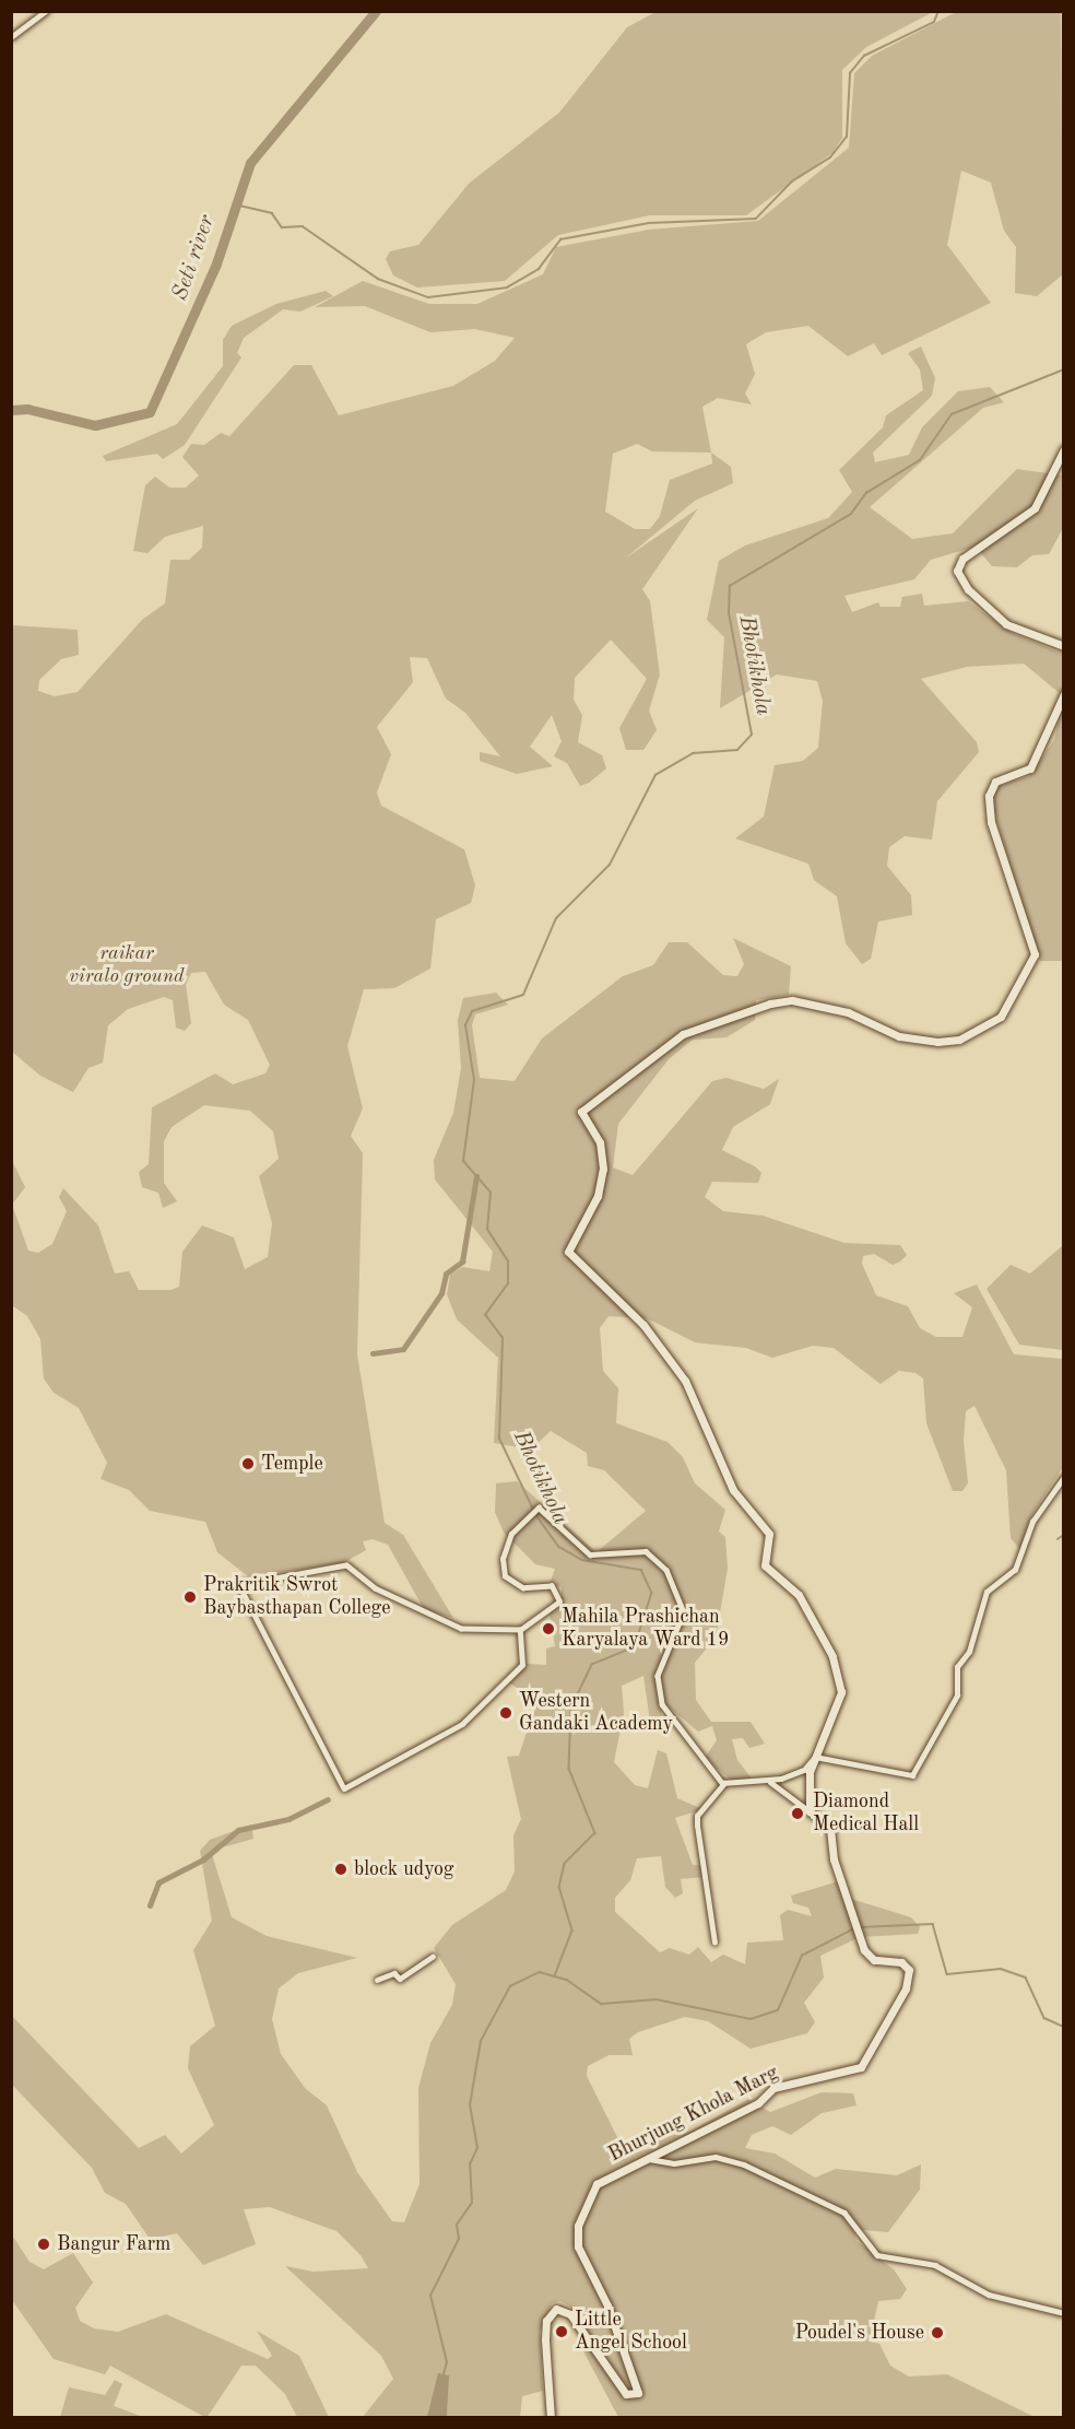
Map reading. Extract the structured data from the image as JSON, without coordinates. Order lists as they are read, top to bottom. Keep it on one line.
{"streets":{"main road":["Bhurjung Khola Marg"]},"water":["Seti river","Bhotikhola"],"parks":["raikar viralo ground"],"places":["Temple","Prakritik Swrot Baybasthapan College","Mahila Prashichan Karyalaya Ward 19","Western Gandaki Academy","Diamond Medical Hall","block udyog","Bangur Farm","Little Angel School","Poudel's House"]}
